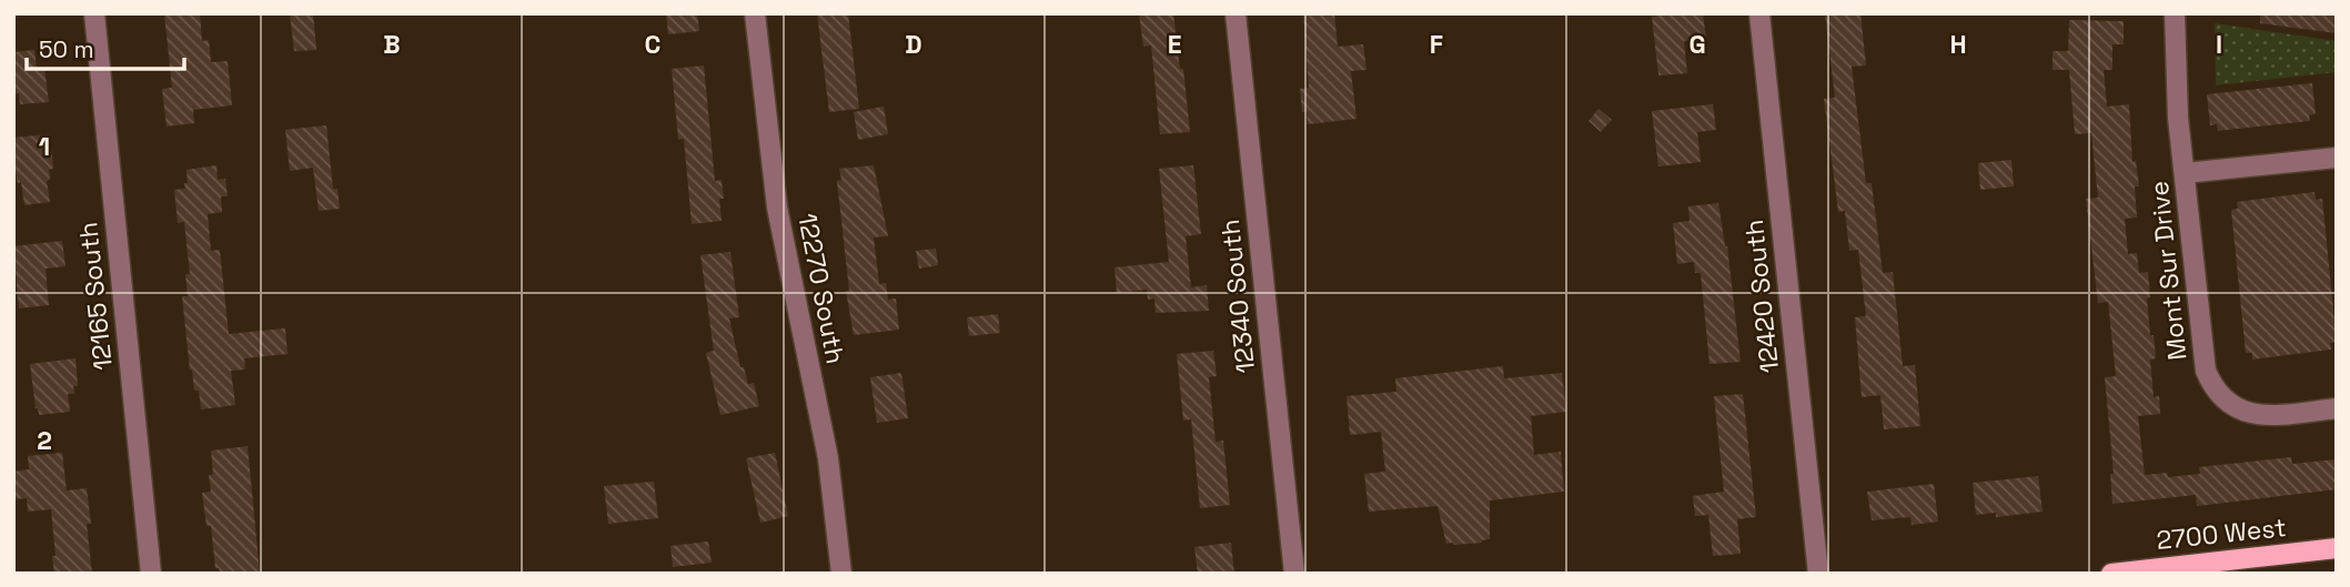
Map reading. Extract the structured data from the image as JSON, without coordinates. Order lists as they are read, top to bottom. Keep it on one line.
{"streets":{"main road":["2700 West"],"street":["Mont Sur Drive","12270 South","12165 South","12340 South","12420 South"]},"scale_bar":"50 m","grid":{"columns":["B","C","D","E","F","G","H","I"],"rows":["1","2"]}}
